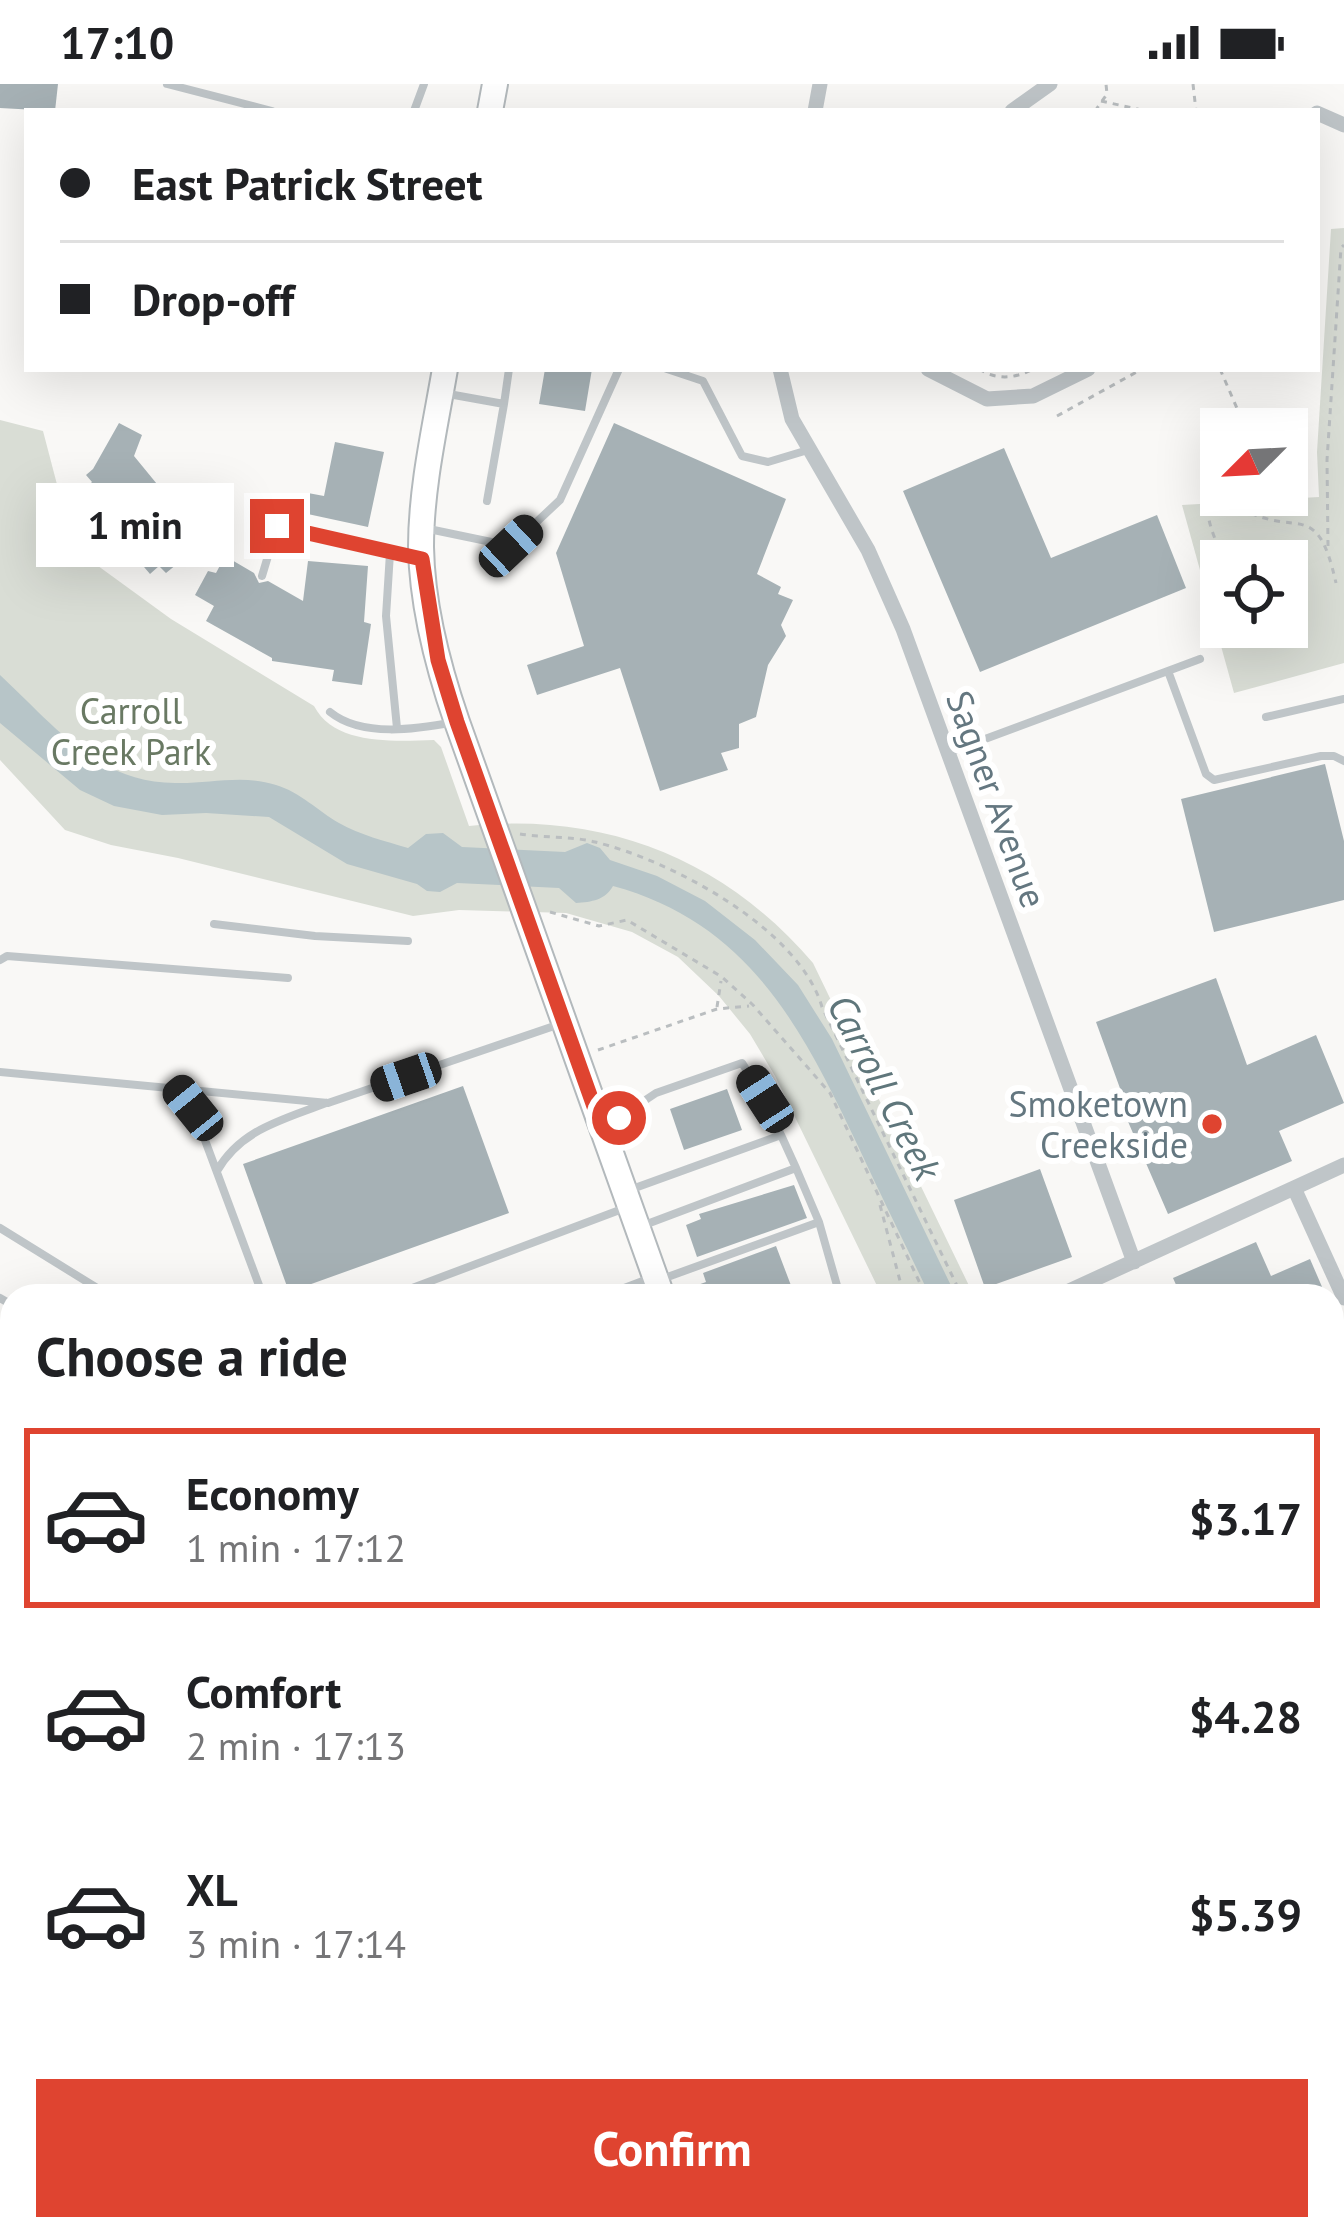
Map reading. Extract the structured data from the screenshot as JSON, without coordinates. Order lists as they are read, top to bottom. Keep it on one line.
{"streets":{"street":["Sagner Avenue"]},"water":["Carroll Creek"],"parks":["Carroll Creek Park"],"places":["Smoketown Creekside"],"north":"bottom left","page":{"status":"17:10","banner":["East Patrick Street","Drop-off"],"bubble":"1 min","heading":"Choose a ride","list":[{"name":"Economy","note":"1 min · 17:12","value":"$3.17"},{"name":"Comfort","note":"2 min · 17:13","value":"$4.28"},{"name":"XL","note":"3 min · 17:14","value":"$5.39"}],"buttons":"Confirm"}}
